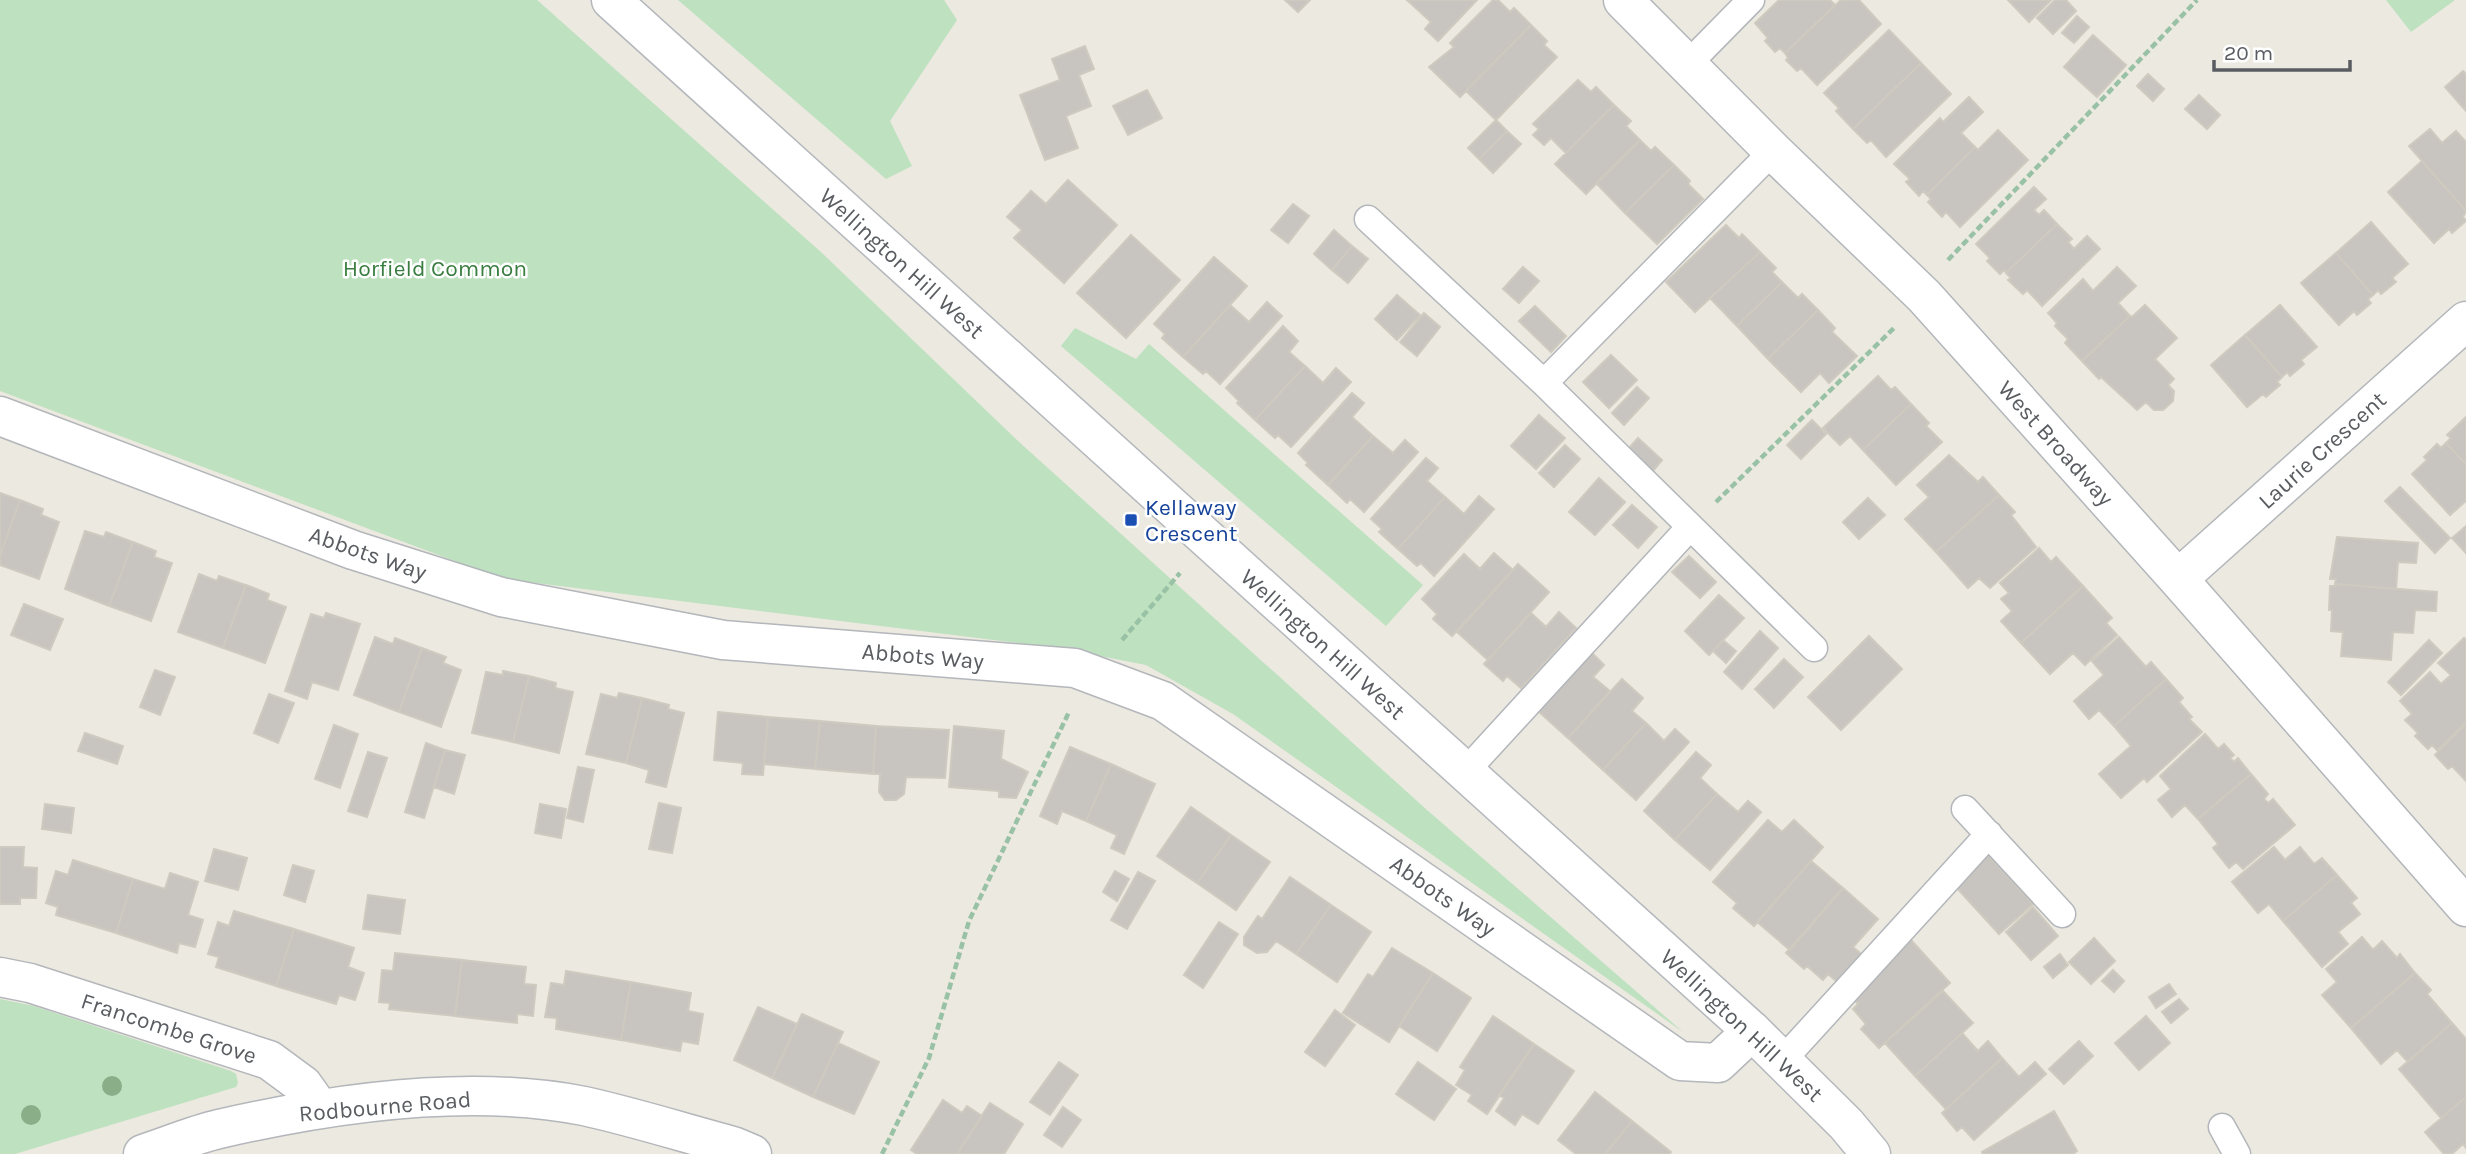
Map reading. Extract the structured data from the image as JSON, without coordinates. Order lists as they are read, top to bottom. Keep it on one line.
{"streets":{"street":["Wellington Hill West","West Broadway","Laurie Crescent","Abbots Way","Francombe Grove","Rodbourne Road"]},"crossings":[["Wellington Hill West","Abbots Way"],["West Broadway","Laurie Crescent"],["Francombe Grove","Rodbourne Road"]],"parks":["Horfield Common"],"places":{"transit":["Kellaway Crescent"]},"scale_bar":"20 m"}
